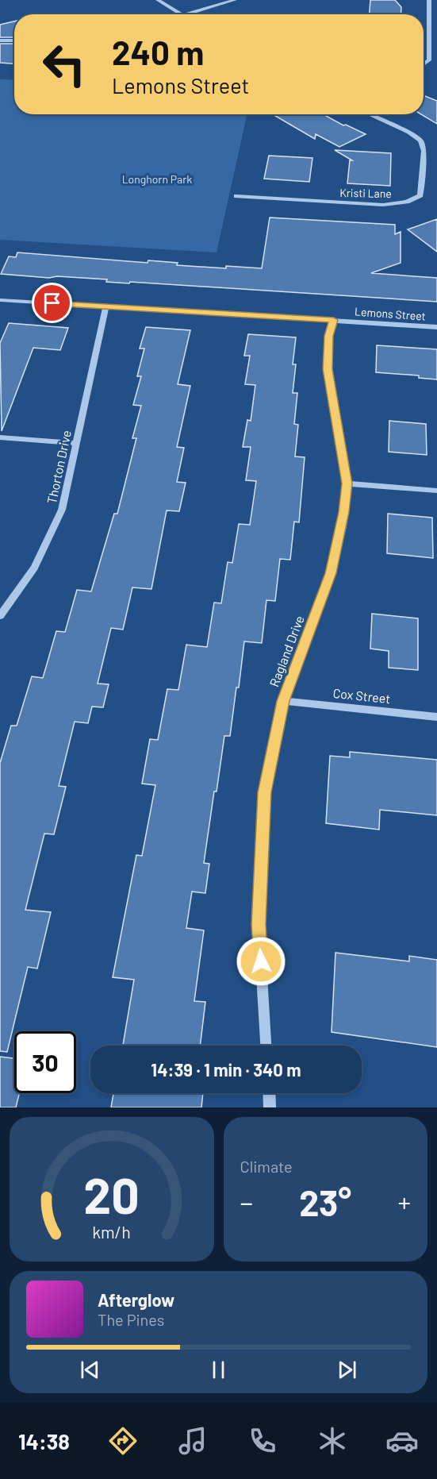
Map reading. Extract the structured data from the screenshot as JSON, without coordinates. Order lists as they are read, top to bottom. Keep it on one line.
{"streets":{"street":["Kristi Lane","Lemons Street","Thorton Drive","Ragland Drive","Cox Street"]},"crossings":[["Lemons Street","Thorton Drive"],["Lemons Street","Ragland Drive"],["Ragland Drive","Cox Street"]],"parks":["Longhorn Park"],"page":{"turn":["240 m","Lemons Street"],"limit":"30","trip":"14:39 · 1 min · 340 m","tile":"Climate","heat":["−","23°","+"],"song":["Afterglow","The Pines"],"tabs":"14:38","gauge":["20","km/h"]}}
